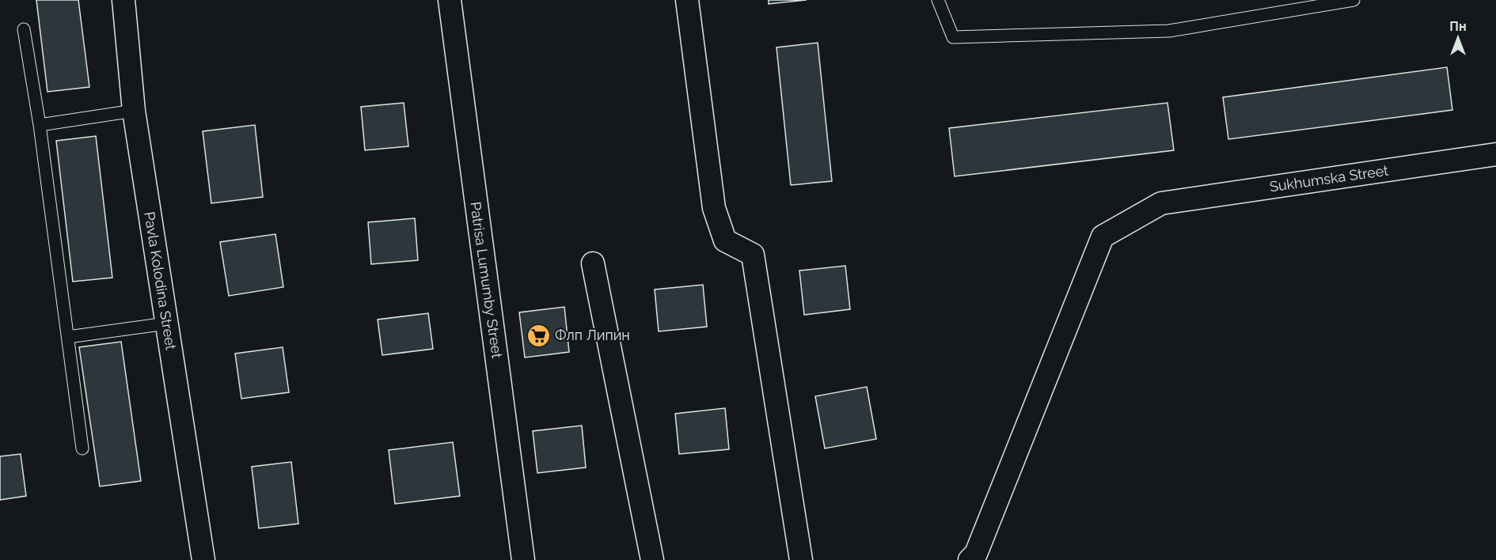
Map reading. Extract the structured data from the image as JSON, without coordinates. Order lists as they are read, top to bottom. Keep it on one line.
{"streets":{"street":["Sukhumska Street","Patrisa Lumumby Street","Pavla Kolodina Street"]},"places":{"supermarket":["Флп Липин"]},"north":"top"}
